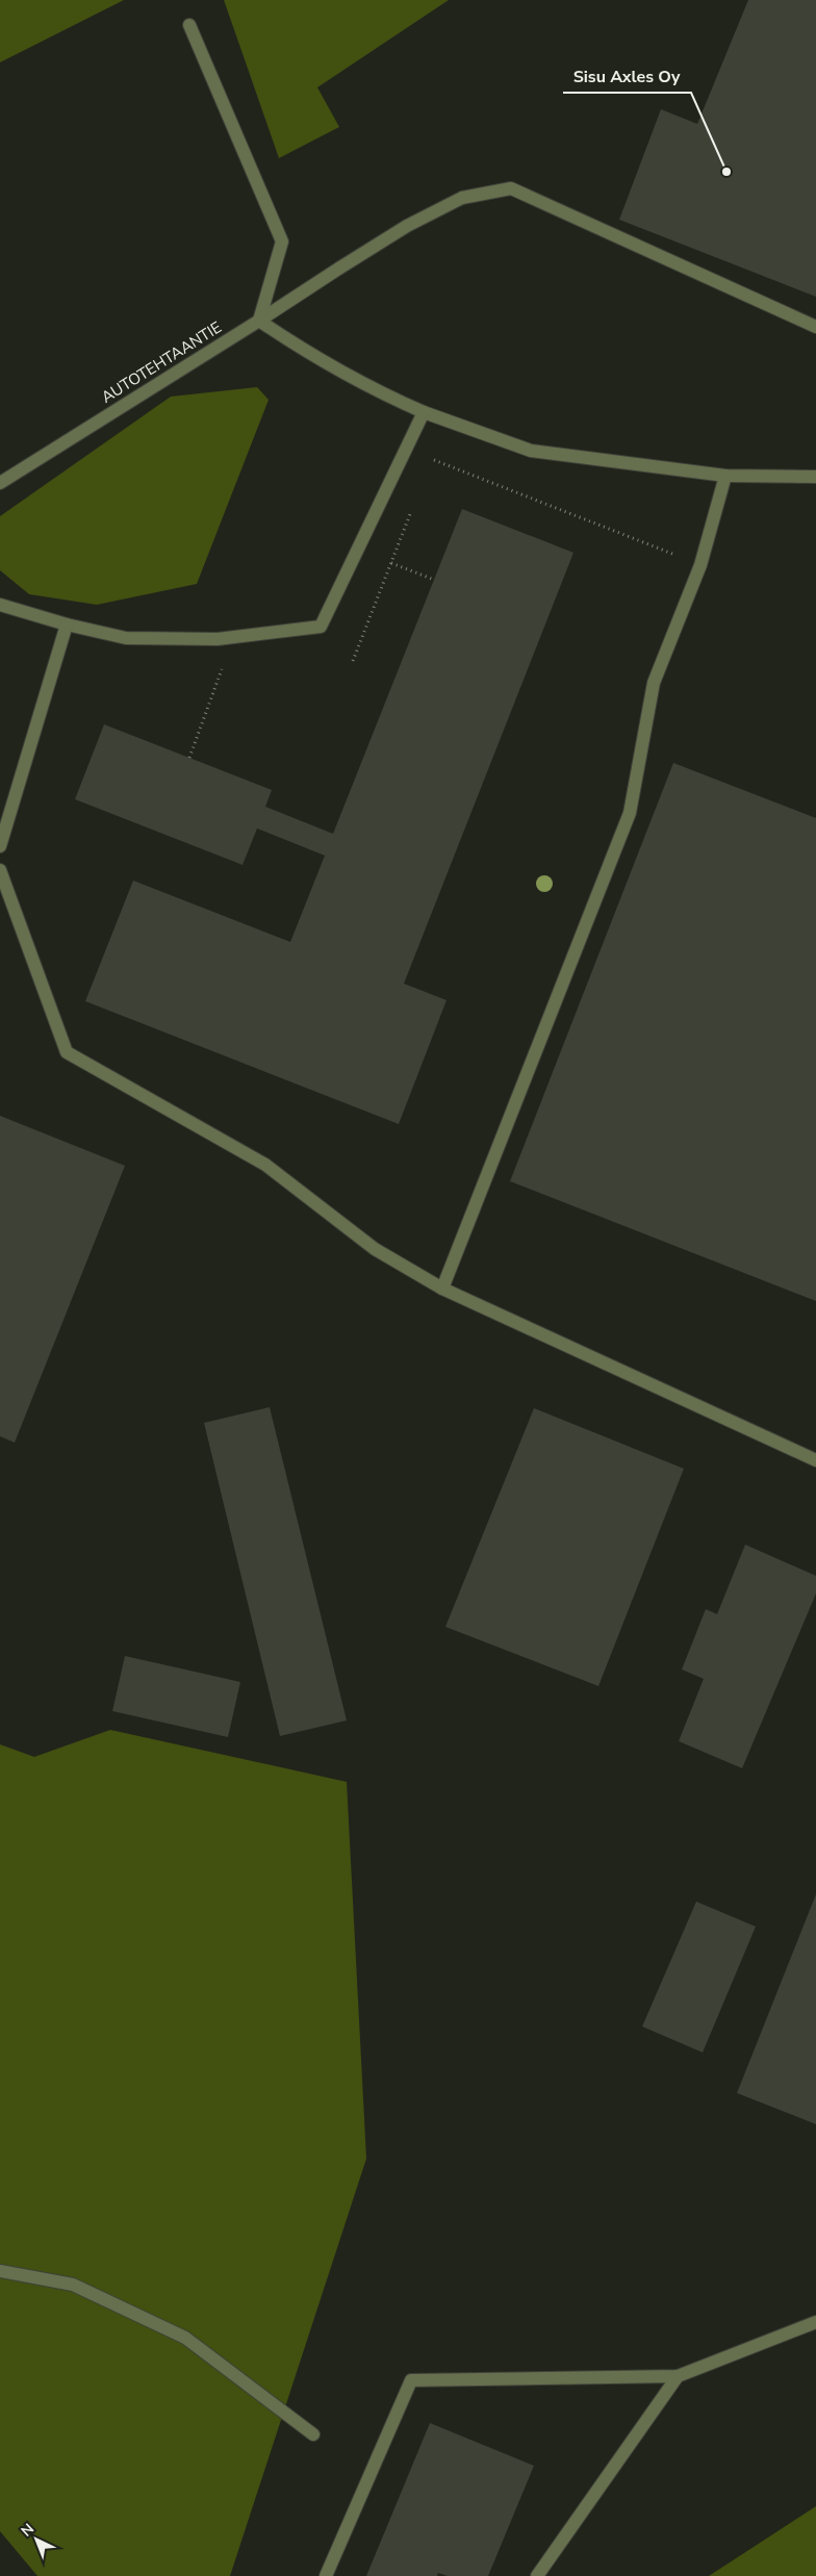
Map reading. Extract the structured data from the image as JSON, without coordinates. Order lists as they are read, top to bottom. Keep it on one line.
{"streets":{"street":["AUTOTEHTAANTIE"]},"places":["Sisu Axles Oy"],"north":"top left"}
